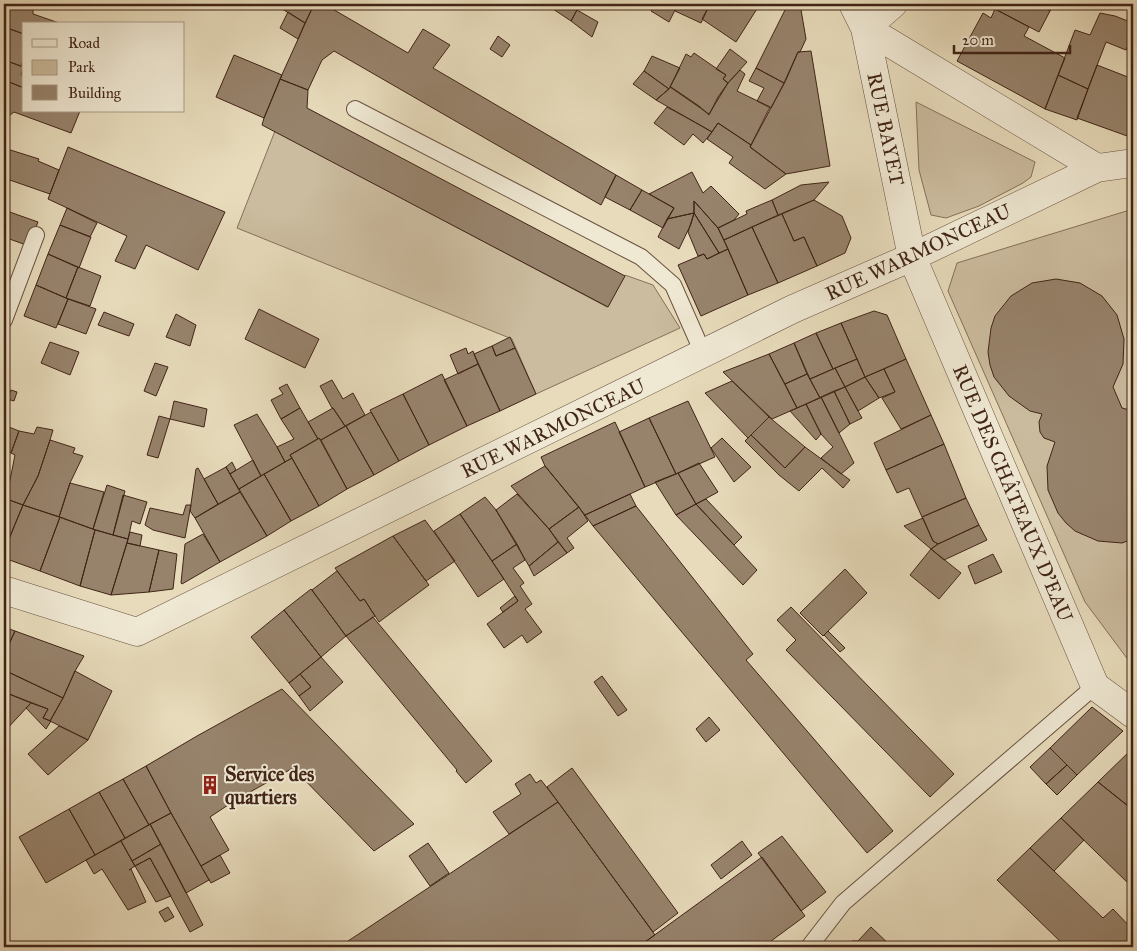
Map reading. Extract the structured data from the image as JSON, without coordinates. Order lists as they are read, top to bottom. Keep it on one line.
{"streets":{"street":["RUE BAYET","RUE WARMONCEAU","RUE DES CHÂTEAUX D'EAU"]},"crossings":[["RUE BAYET","RUE WARMONCEAU"],["RUE BAYET","RUE DES CHÂTEAUX D'EAU"],["RUE WARMONCEAU","RUE DES CHÂTEAUX D'EAU"]],"places":{"building":["Service des quartiers"]},"legend":["Road","Park","Building"],"scale_bar":"20 m"}
